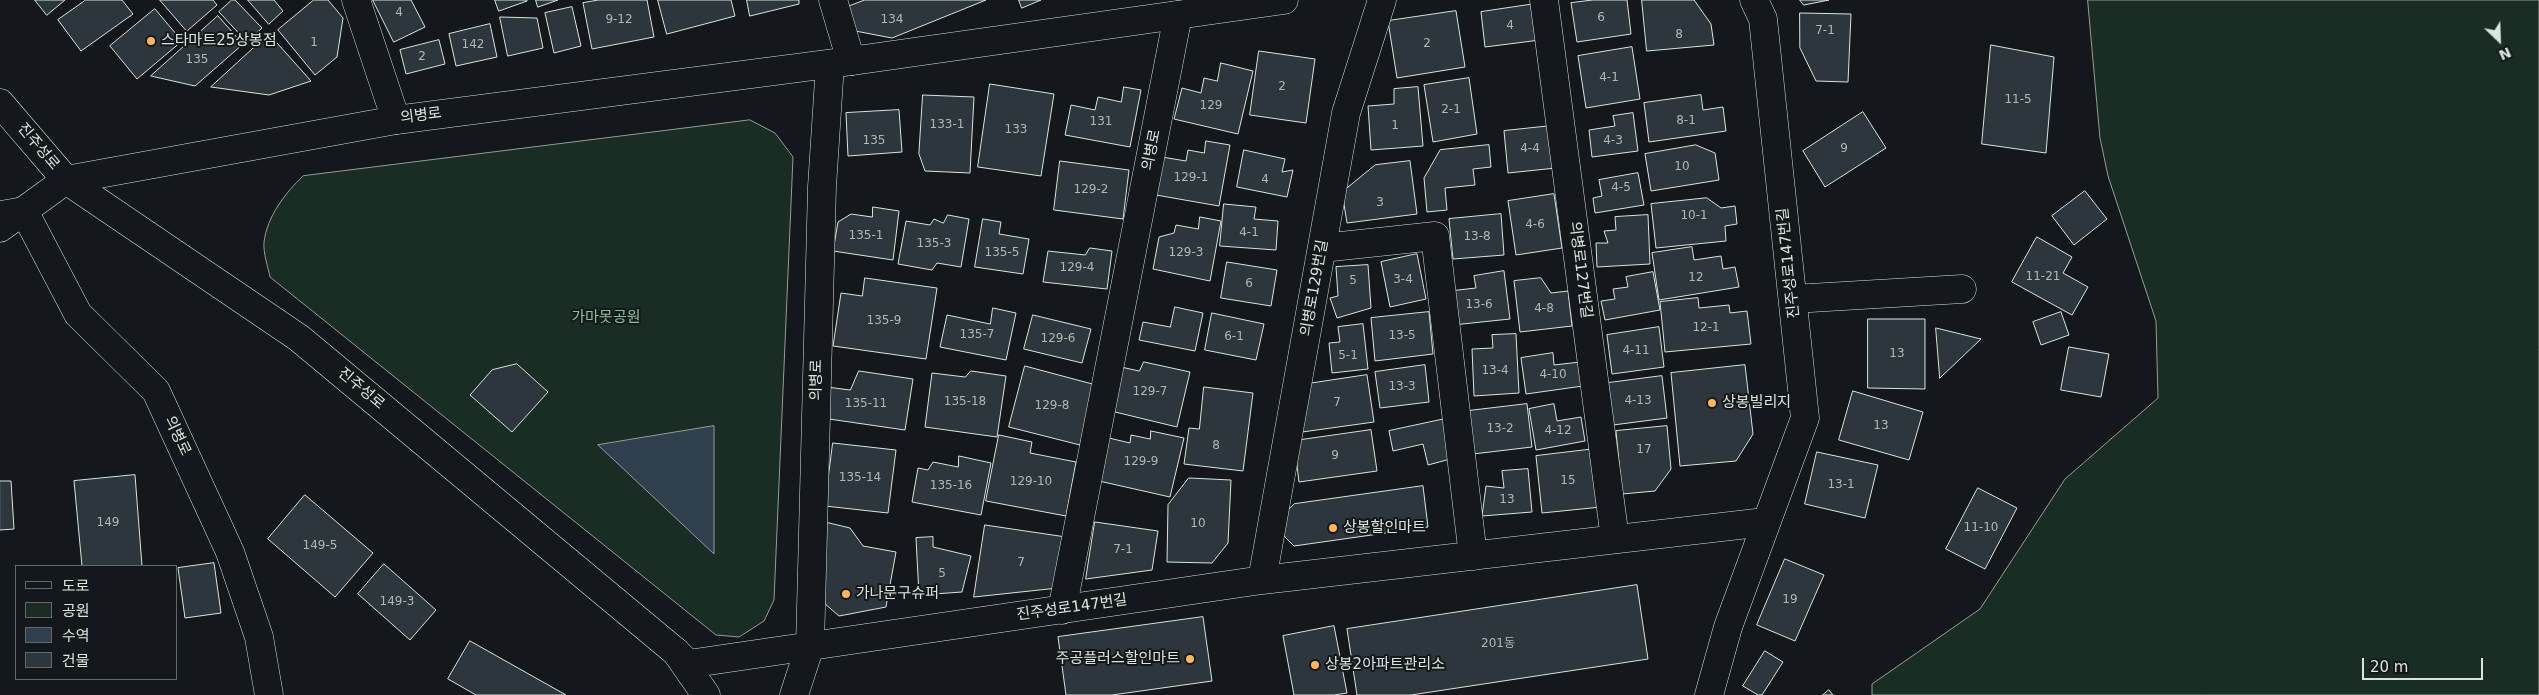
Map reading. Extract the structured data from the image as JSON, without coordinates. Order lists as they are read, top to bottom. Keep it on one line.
{"streets":{"street":["의병로","진주성로","진주성로147번길","의병로127번길","의병로129번길"]},"crossings":[["의병로","진주성로"],["의병로","진주성로147번길"],["진주성로","진주성로147번길"],["진주성로147번길","의병로127번길"],["진주성로147번길","의병로129번길"]],"parks":["가마못공원"],"places":["스타마트25상봉점","상봉빌리지","상봉할인마트","가나문구슈퍼","주공플러스할인마트","상봉2아파트관리소"],"house_numbers":["4","6","9-12","134","4","7-1","8","1","2","142","2","135","4-1","2","11-5","129","2-1","8-1","131","133-1","1","133","135","4-3","4-4","9","10","129-1","4","4-5","129-2","3","10-1","4-6","4-1","135-1","13-8","135-3","135-5","129-3","129-4","11-21","12","3-4","5","6","13-6","4-8","135-9","12-1","135-7","13-5","6-1","129-6","4-11","13","5-1","13-4","4-10","13-3","129-7","4-13","135-18","7","135-11","129-8","13","13-2","4-12","8","17","9","129-9","135-14","15","129-10","13-1","135-16","13","149","10","11-10","149-5","7-1","7","5","19","149-3","201동"],"legend":["도로","공원","수역","건물"],"scale_bar":"20 m","north":"bottom right"}
